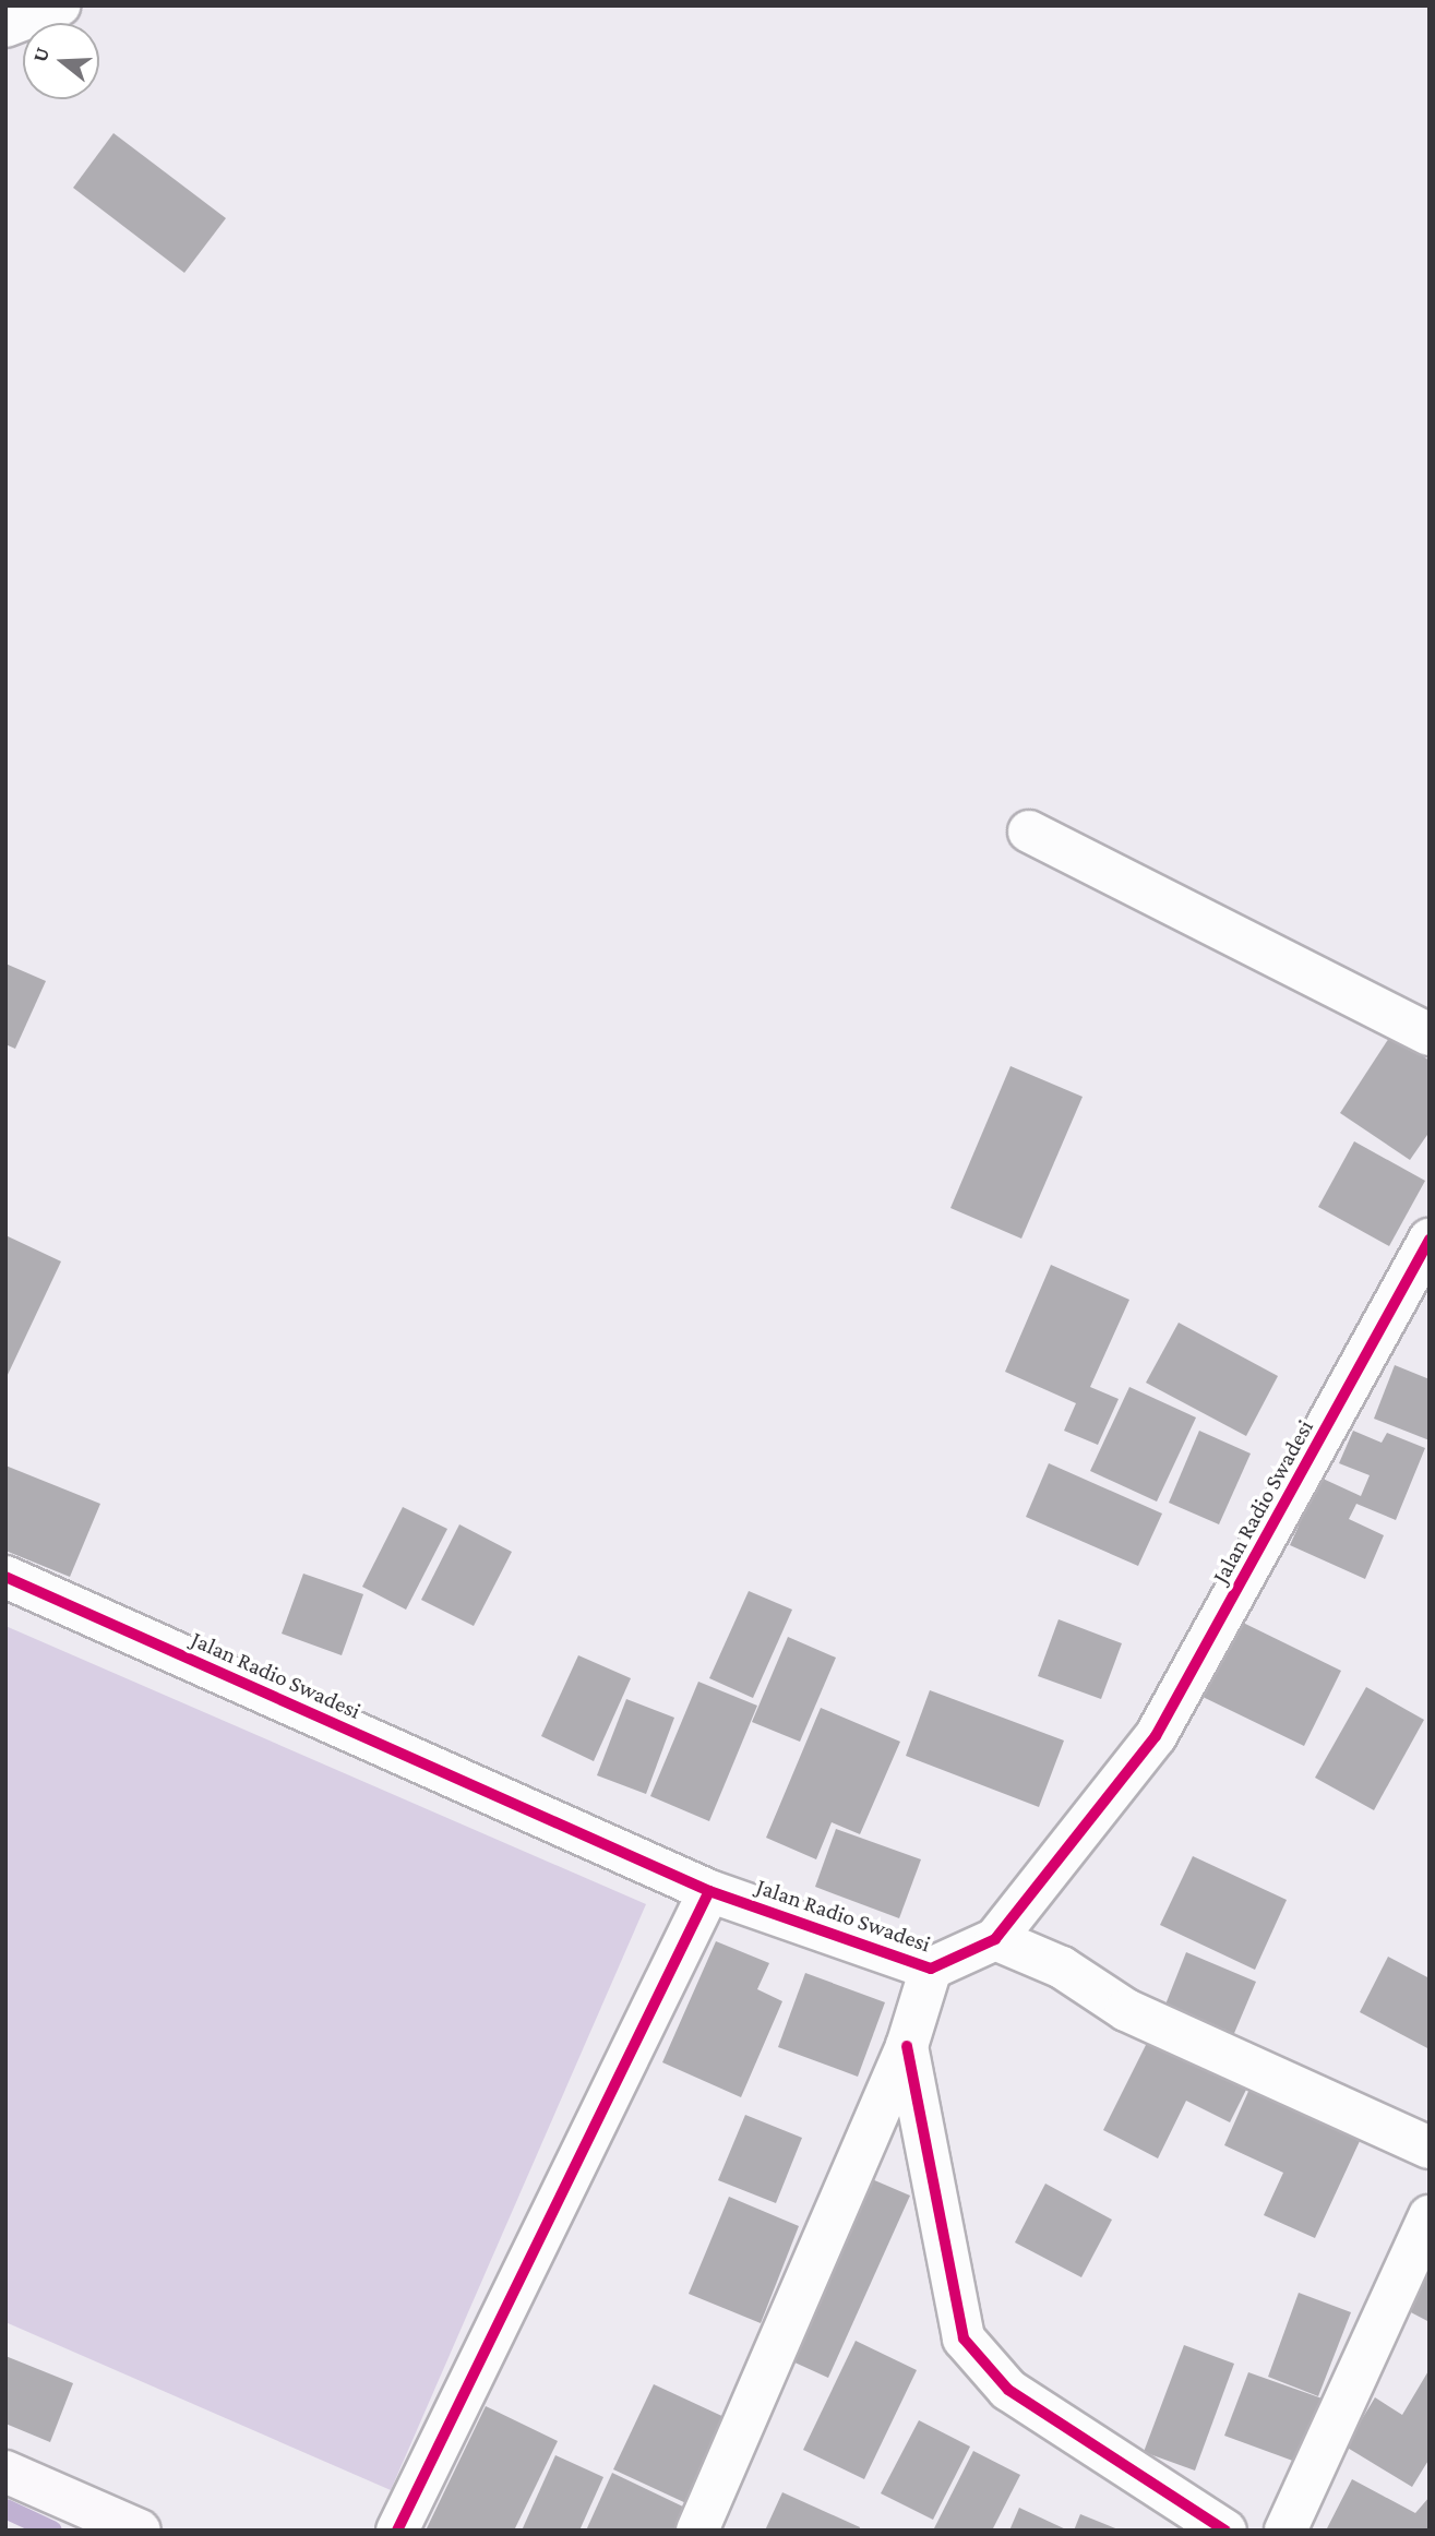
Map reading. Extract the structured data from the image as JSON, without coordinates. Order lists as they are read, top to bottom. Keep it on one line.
{"streets":{"street":["Jalan Radio Swadesi"]},"north":"left"}
